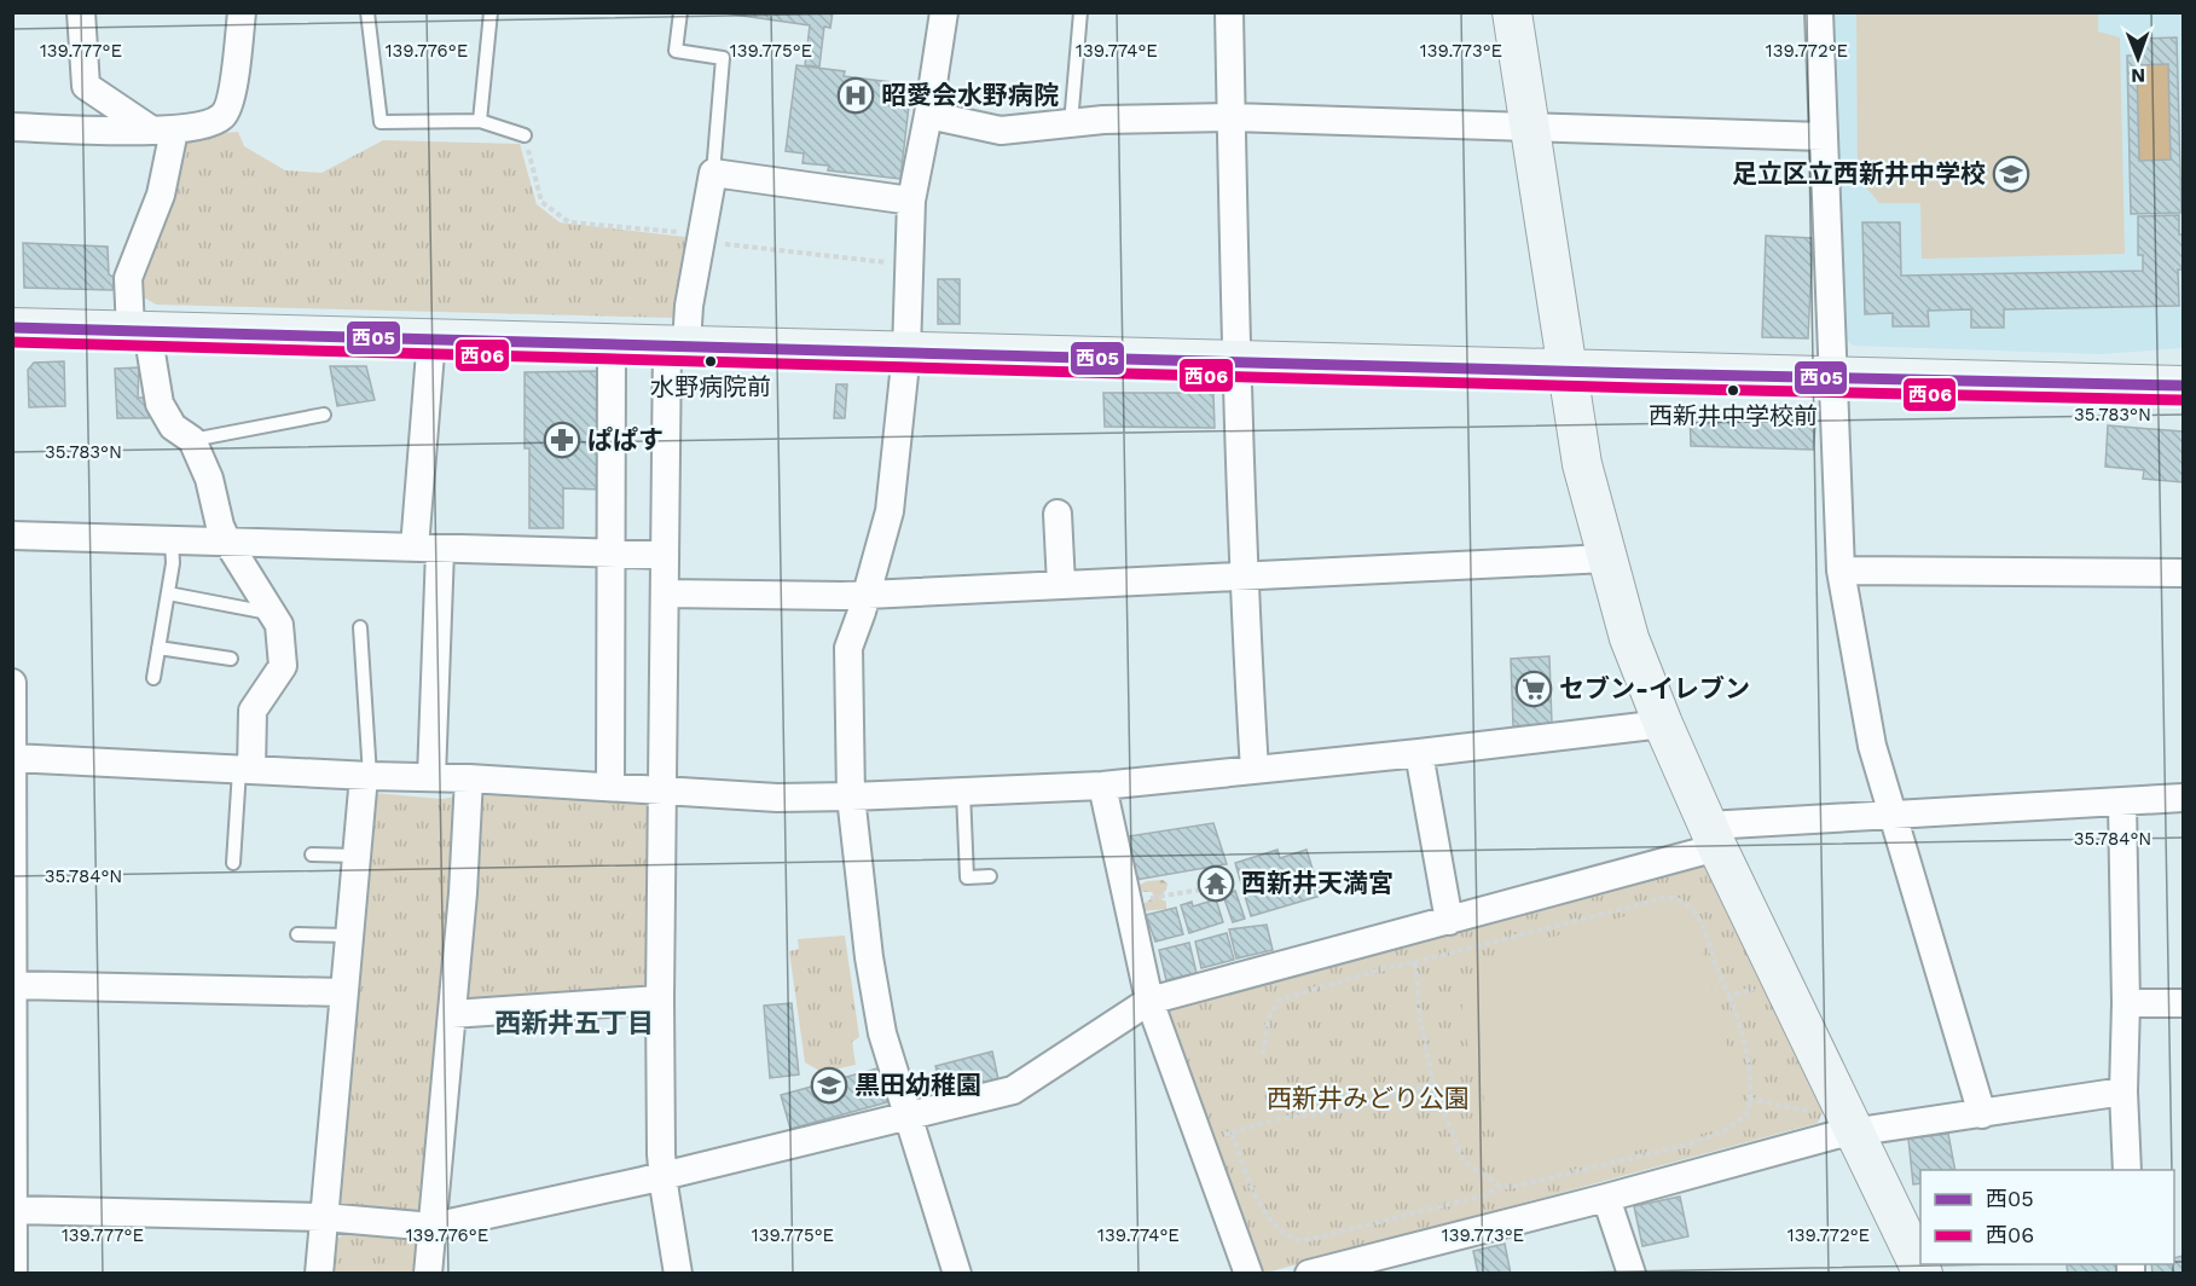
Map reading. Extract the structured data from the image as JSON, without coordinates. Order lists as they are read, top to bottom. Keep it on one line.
{"districts":["西新井五丁目"],"parks":["西新井みどり公園"],"places":{"hospital":["昭愛会水野病院"],"school or university":["足立区立西新井中学校","黒田幼稚園"],"other":["水野病院前","西新井中学校前"],"pharmacy":["ぱぱす"],"supermarket":["セブン-イレブン"],"temple":["西新井天満宮"]},"lines":["transit line 西05","transit line 西06"],"legend":["西05","西06"],"north":"bottom","coordinates":["139.777°E","139.776°E","139.775°E","139.774°E","139.773°E","139.772°E","35.783°N","35.784°N"]}
